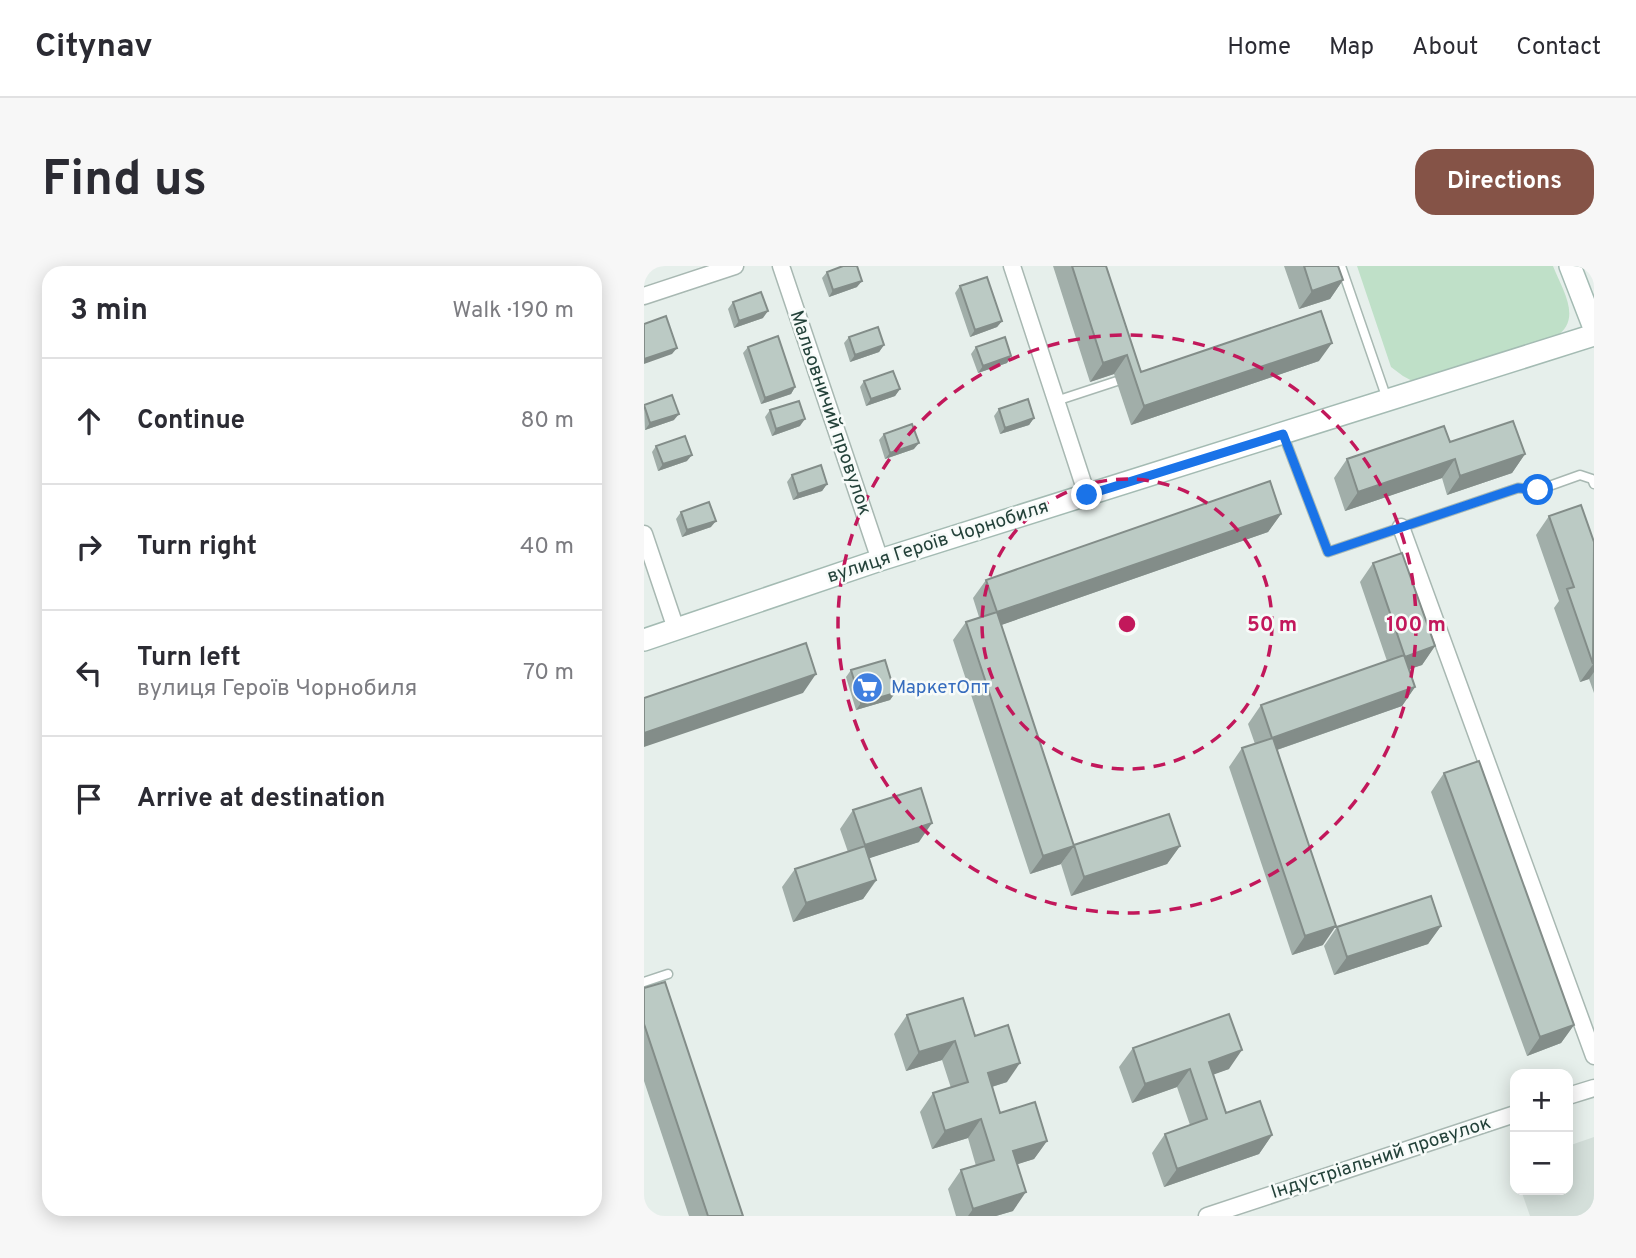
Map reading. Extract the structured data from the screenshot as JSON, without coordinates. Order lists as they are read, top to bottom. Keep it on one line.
{"streets":{"street":["Мальовничий провулок","вулиця Героїв Чорнобиля","Індустріальний провулок"]},"crossings":[["Мальовничий провулок","вулиця Героїв Чорнобиля"]],"places":{"supermarket":["МаркетОпт"]},"page":{"header":"Citynav","nav":["Home","Map","About","Contact"],"buttons":"Directions","title":"Find us","heading":["3 min","Walk · 190 m"],"list":[["Continue","80 m"],["Turn right","40 m"],["Turn left","вулиця Героїв Чорнобиля","70 m"],"Arrive at destination"],"map_buttons":["+","−"]},"rings":["50 m","100 m"]}
